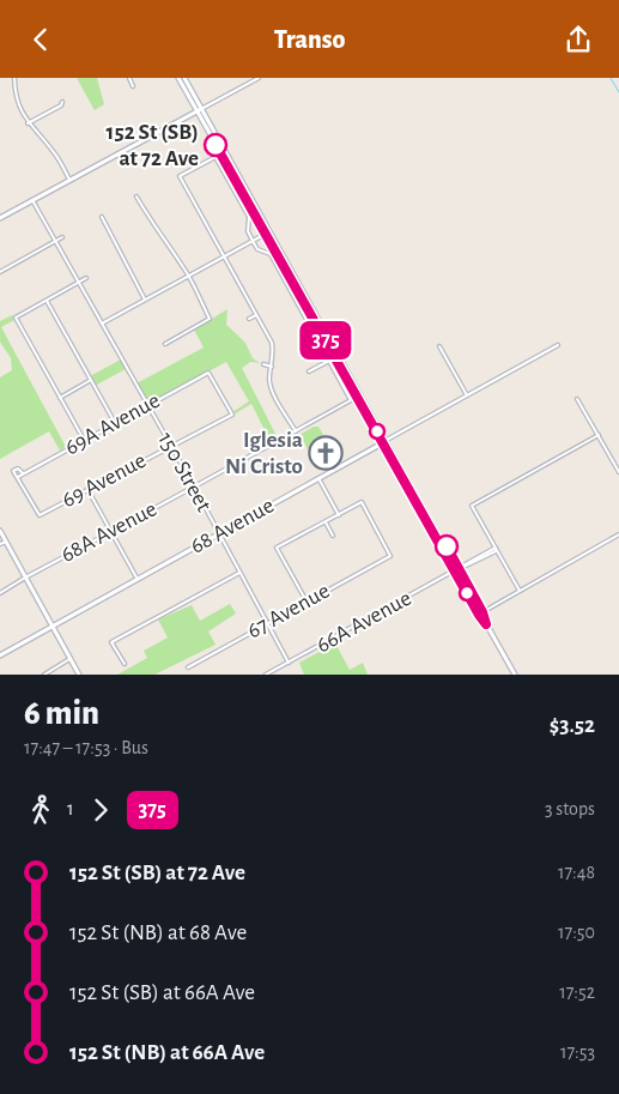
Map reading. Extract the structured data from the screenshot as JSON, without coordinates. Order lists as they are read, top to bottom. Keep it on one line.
{"streets":{"main road":["68 Avenue"],"street":["69A Avenue","150 Street","69 Avenue","68A Avenue","67 Avenue","66A Avenue"]},"crossings":[["69A Avenue","150 Street"],["69A Avenue","69 Avenue"],["150 Street","69 Avenue"],["150 Street","68 Avenue"],["150 Street","68A Avenue"],["150 Street","67 Avenue"],["150 Street","66A Avenue"]],"places":{"other":["152 St (SB) at 72 Ave"],"church":["Iglesia Ni Cristo"]},"lines":["bus line 375"],"page":{"header":"Transo","on_map":"375","heading":["6 min","17:47 – 17:53 · Bus","$3.52"],"legs":["1","375","3 stops"],"list":[{"name":"152 St (SB) at 72 Ave","value":"17:48"},{"name":"152 St (NB) at 68 Ave","value":"17:50"},{"name":"152 St (SB) at 66A Ave","value":"17:52"},{"name":"152 St (NB) at 66A Ave","value":"17:53"}]}}
